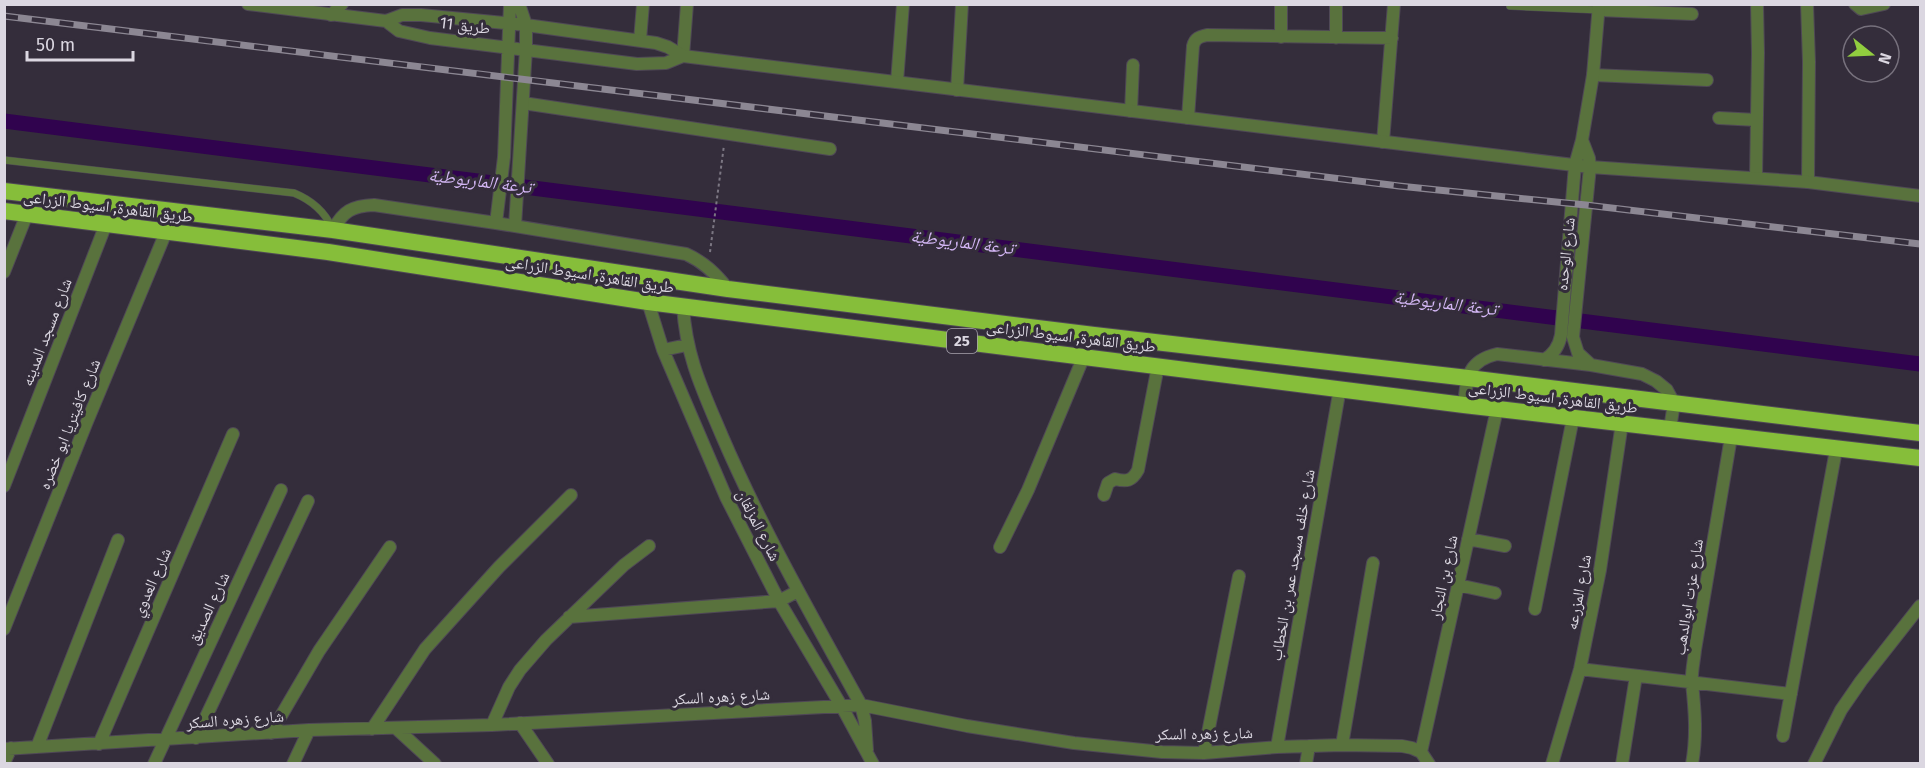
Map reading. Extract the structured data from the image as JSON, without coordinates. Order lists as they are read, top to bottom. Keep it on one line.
{"streets":{"highway":["طريق القاهرة, اسيوط الزراعى","25"],"street":["طريق 11","شارع الوحده","شارع مسجد المدينه","شارع كافيتريا ابو خضره","شارع المزلقان","شارع خلف مسجد عمر بن الخطاب","شارع بن النجار","شارع العدوي","شارع المزرعه","شارع عزت ابوالدهب","شارع الصديق","شارع زهره السكر"]},"crossings":[["طريق القاهرة, اسيوط الزراعى","شارع مسجد المدينه"],["طريق القاهرة, اسيوط الزراعى","شارع كافيتريا ابو خضره"],["طريق القاهرة, اسيوط الزراعى","شارع المزلقان"],["طريق القاهرة, اسيوط الزراعى","شارع خلف مسجد عمر بن الخطاب"],["طريق القاهرة, اسيوط الزراعى","شارع بن النجار"],["طريق القاهرة, اسيوط الزراعى","شارع المزرعه"],["طريق القاهرة, اسيوط الزراعى","شارع عزت ابوالدهب"],["شارع المزلقان","شارع زهره السكر"],["شارع خلف مسجد عمر بن الخطاب","شارع زهره السكر"],["شارع بن النجار","شارع زهره السكر"],["شارع العدوي","شارع زهره السكر"],["شارع الصديق","شارع زهره السكر"]],"water":["ترعة الماريوطية"],"scale_bar":"50 m","north":"right"}
